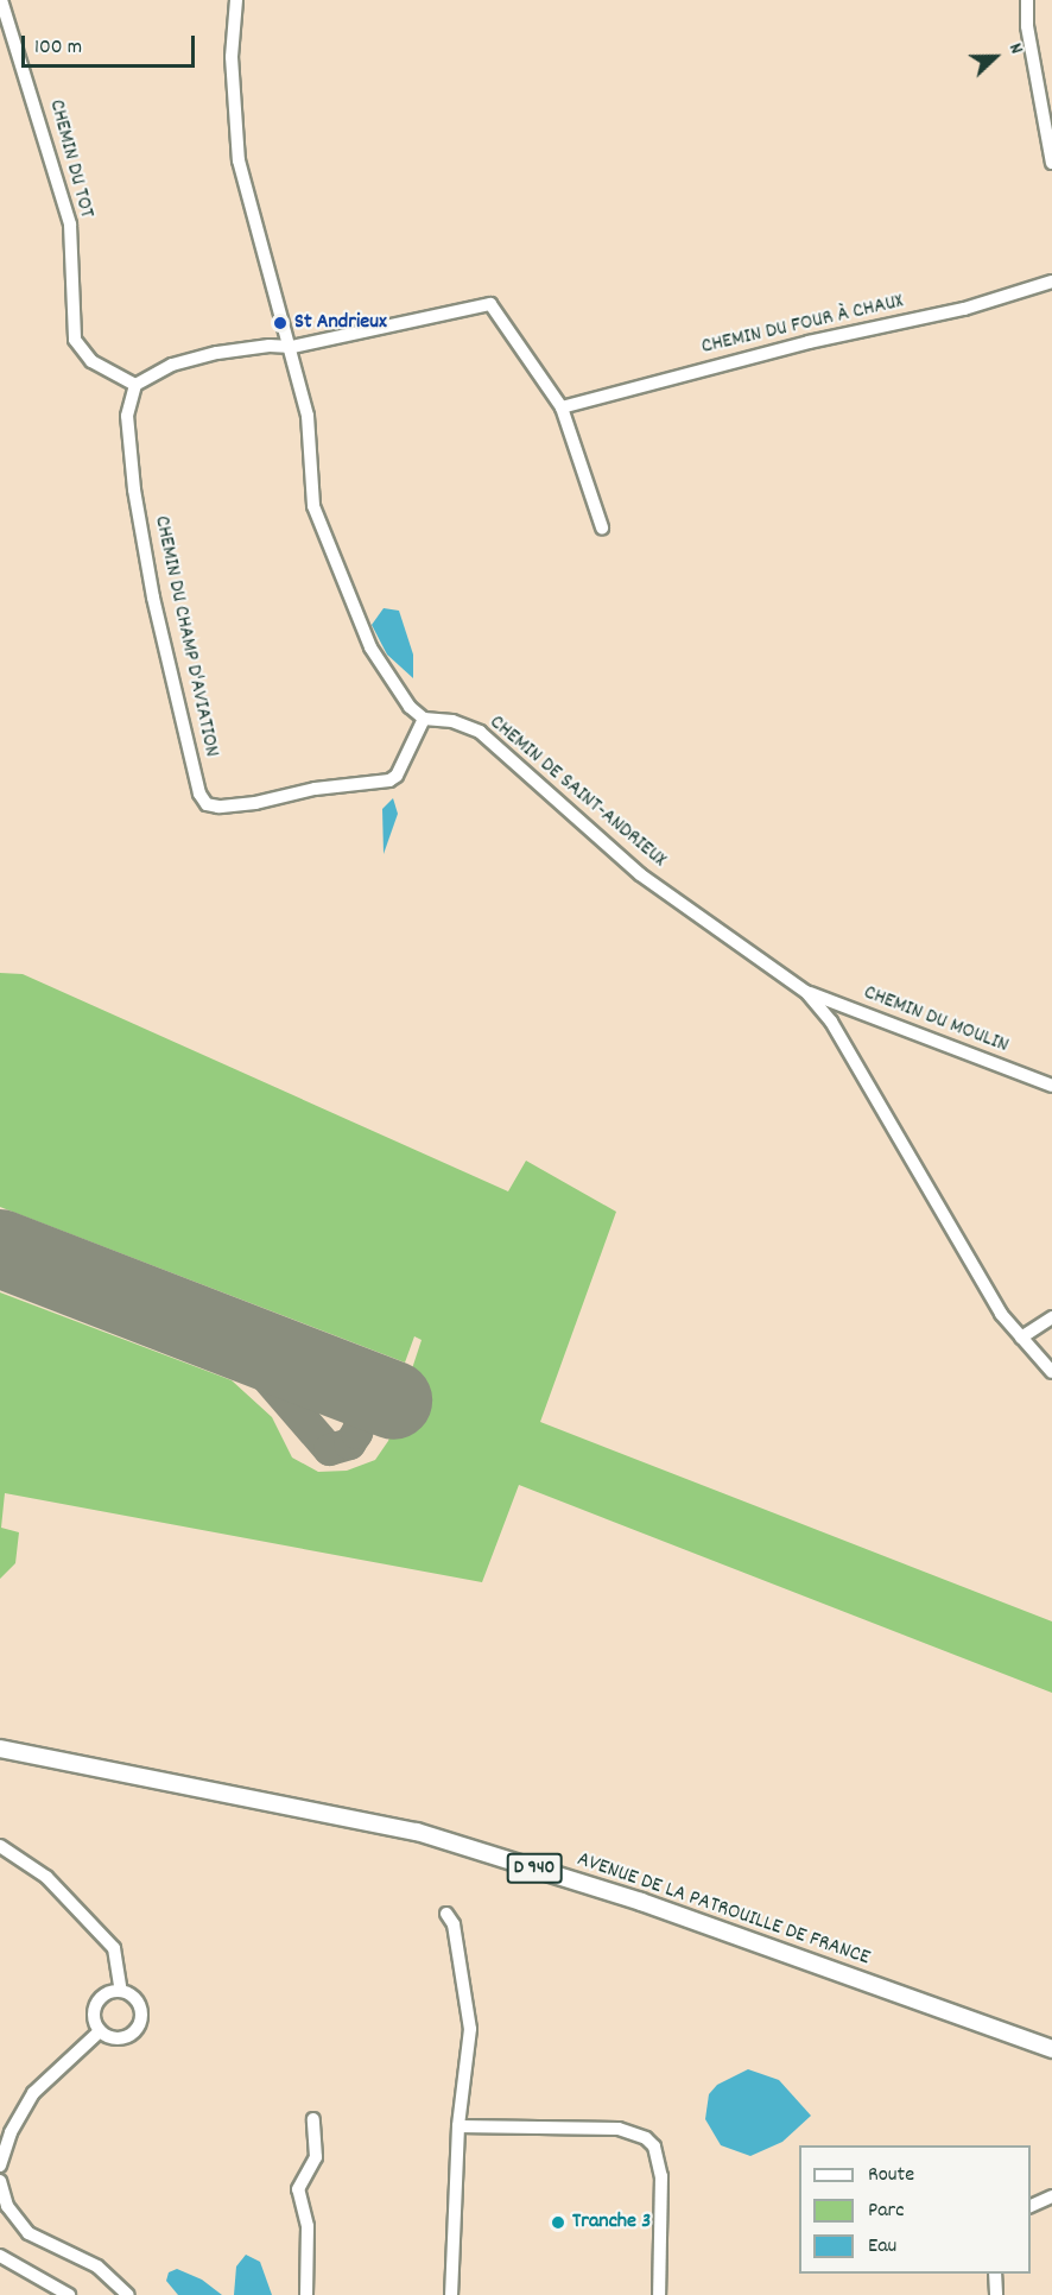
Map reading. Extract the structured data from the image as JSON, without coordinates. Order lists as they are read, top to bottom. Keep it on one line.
{"streets":{"main road":["D 940","AVENUE DE LA PATROUILLE DE FRANCE"],"street":["CHEMIN DU TOT","CHEMIN DU FOUR À CHAUX","CHEMIN DU CHAMP D'AVIATION","CHEMIN DE SAINT-ANDRIEUX","CHEMIN DU MOULIN"]},"crossings":[["CHEMIN DU TOT","CHEMIN DU CHAMP D'AVIATION"],["CHEMIN DU CHAMP D'AVIATION","CHEMIN DE SAINT-ANDRIEUX"],["CHEMIN DE SAINT-ANDRIEUX","CHEMIN DU MOULIN"]],"places":["St Andrieux","Tranche 3"],"legend":["Route","Parc","Eau"],"scale_bar":"100 m","north":"right"}
